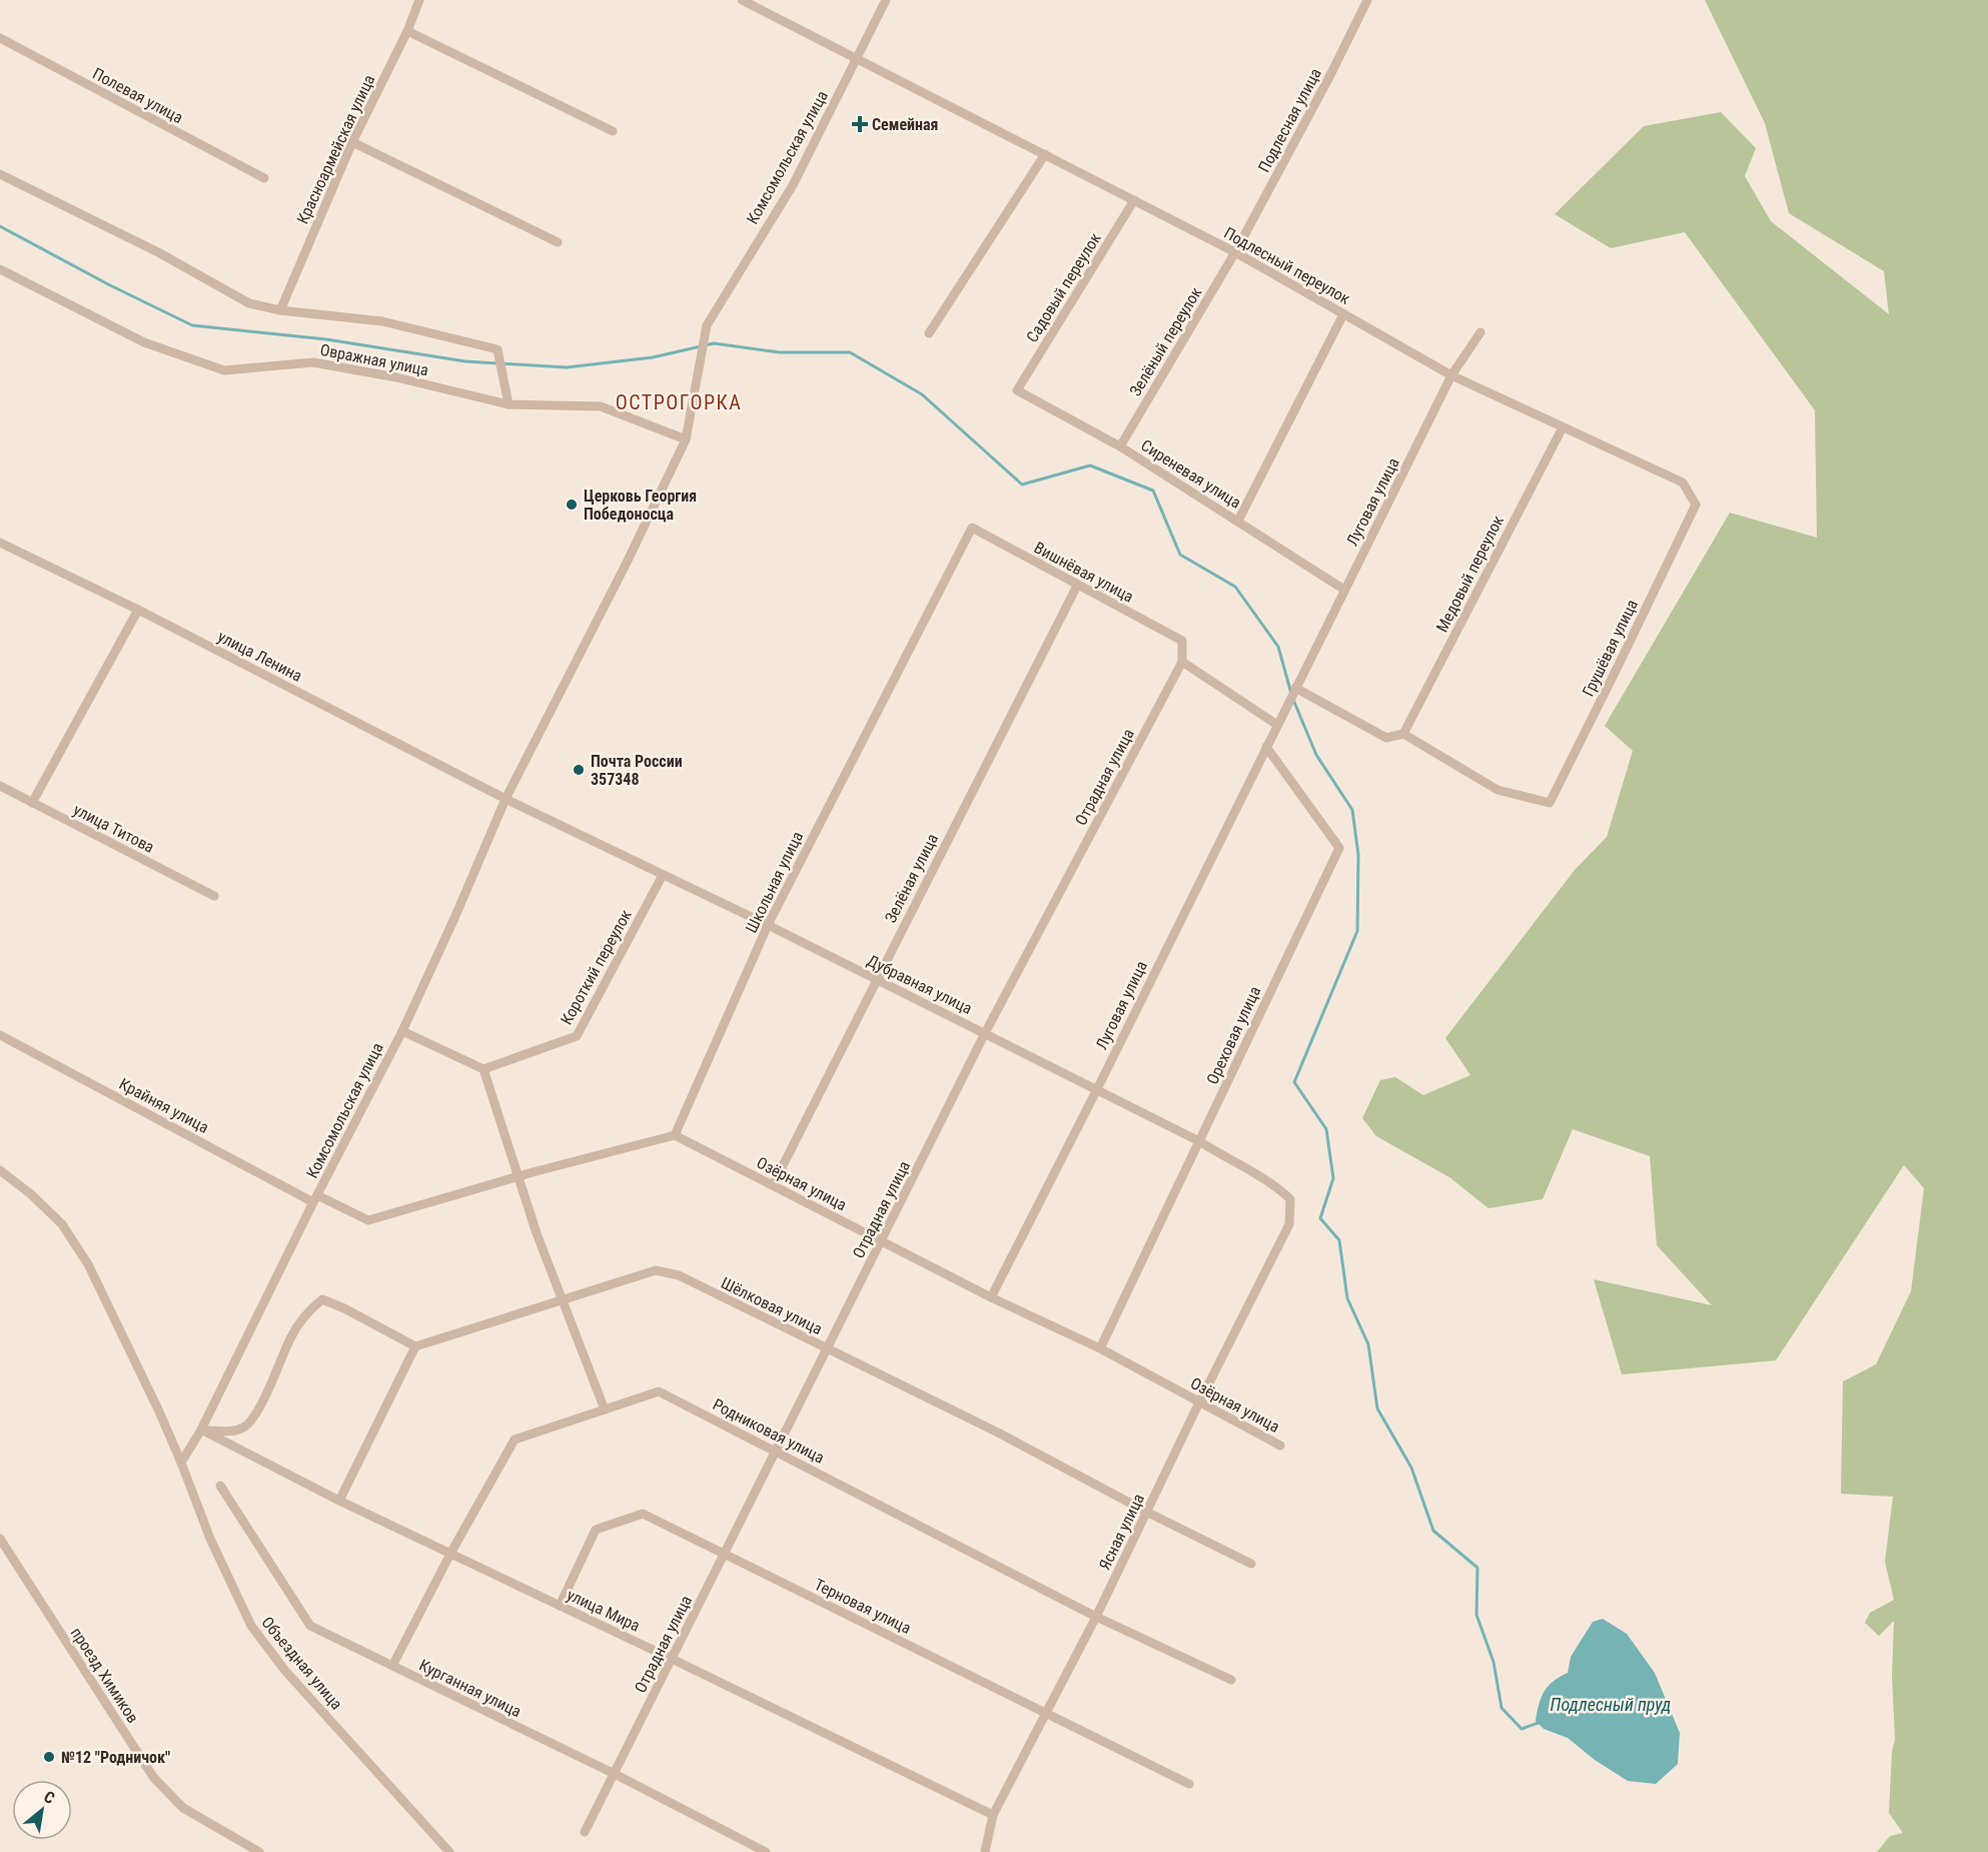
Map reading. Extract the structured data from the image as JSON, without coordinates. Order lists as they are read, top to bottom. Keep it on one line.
{"streets":{"street":["Полевая улица","Подлесная улица","Красноармейская улица","Комсомольская улица","Подлесный переулок","Садовый переулок","Зелёный переулок","Овражная улица","Сиреневая улица","Луговая улица","Вишнёвая улица","Медовый переулок","Грушёвая улица","улица Ленина","Отрадная улица","улица Титова","Зелёная улица","Школьная улица","Короткий переулок","Дубравная улица","Ореховая улица","Крайняя улица","Озёрная улица","Шёлковая улица","Родниковая улица","Ясная улица","Терновая улица","улица Мира","Объездная улица","проезд Химиков","Курганная улица"]},"crossings":[["Подлесная улица","Подлесный переулок"],["Подлесная улица","Зелёный переулок"],["Красноармейская улица","Овражная улица"],["Комсомольская улица","Подлесный переулок"],["Комсомольская улица","Овражная улица"],["Комсомольская улица","улица Ленина"],["Комсомольская улица","Дубравная улица"],["Комсомольская улица","Крайняя улица"],["Комсомольская улица","улица Мира"],["Комсомольская улица","Объездная улица"],["Подлесный переулок","Садовый переулок"],["Подлесный переулок","Зелёный переулок"],["Подлесный переулок","Луговая улица"],["Подлесный переулок","Медовый переулок"],["Подлесный переулок","Грушёвая улица"],["Садовый переулок","Сиреневая улица"],["Зелёный переулок","Сиреневая улица"],["Сиреневая улица","Луговая улица"],["Луговая улица","Дубравная улица"],["Луговая улица","Ореховая улица"],["Луговая улица","Озёрная улица"],["Вишнёвая улица","Отрадная улица"],["Вишнёвая улица","Зелёная улица"],["Вишнёвая улица","Школьная улица"],["Медовый переулок","Грушёвая улица"],["улица Ленина","Дубравная улица"],["Отрадная улица","Дубравная улица"],["Отрадная улица","Озёрная улица"],["Отрадная улица","Шёлковая улица"],["Отрадная улица","Родниковая улица"],["Отрадная улица","Терновая улица"],["Отрадная улица","улица Мира"],["Отрадная улица","Курганная улица"],["Зелёная улица","Дубравная улица"],["Зелёная улица","Озёрная улица"],["Школьная улица","Дубравная улица"],["Школьная улица","Озёрная улица"],["Короткий переулок","Дубравная улица"],["Дубравная улица","Ореховая улица"],["Дубравная улица","Ясная улица"],["Ореховая улица","Озёрная улица"],["Озёрная улица","Ясная улица"],["Шёлковая улица","Ясная улица"],["Родниковая улица","Ясная улица"],["Родниковая улица","улица Мира"],["Родниковая улица","Курганная улица"],["Ясная улица","Терновая улица"],["Ясная улица","улица Мира"],["Терновая улица","улица Мира"]],"districts":["ОСТРОГОРКА"],"water":["Подлесный пруд"],"places":{"health":["Семейная"],"other":["Церковь Георгия Победоносца","Почта России 357348","№12 \"Родничок\""]},"north":"top right"}
